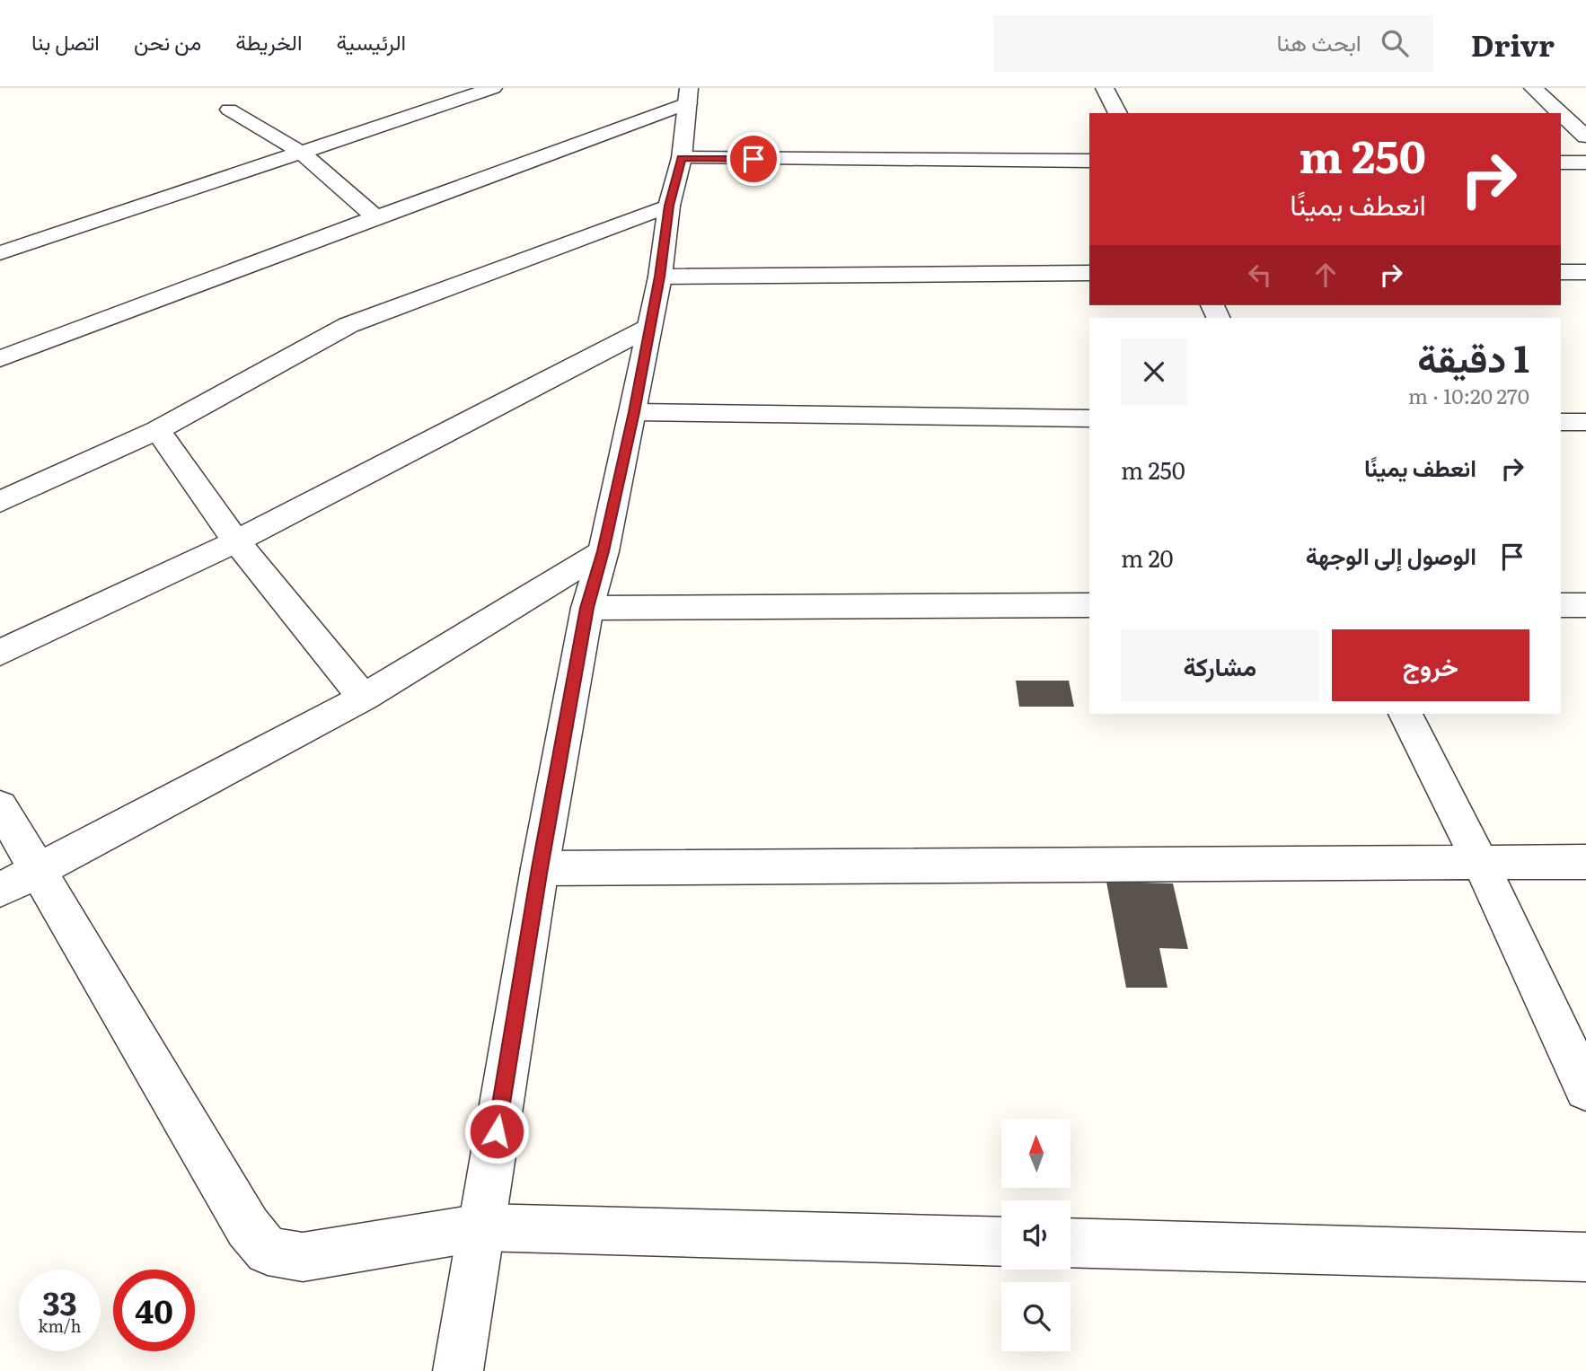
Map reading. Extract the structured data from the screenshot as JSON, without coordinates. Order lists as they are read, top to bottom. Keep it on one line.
{"north":"top","page":{"header":"Drivr","search":"ابحث هنا","nav":["الرئيسية","الخريطة","من نحن","اتصل بنا"],"turn":["250 m","انعطف يمينًا"],"heading":["1 دقيقة","270 m · 10:20"],"list":[{"name":"انعطف يمينًا","value":"250 m"},{"name":"الوصول إلى الوجهة","value":"20 m"}],"buttons":["خروج","مشاركة"],"speed":"33 km/h","limit":"40"}}
